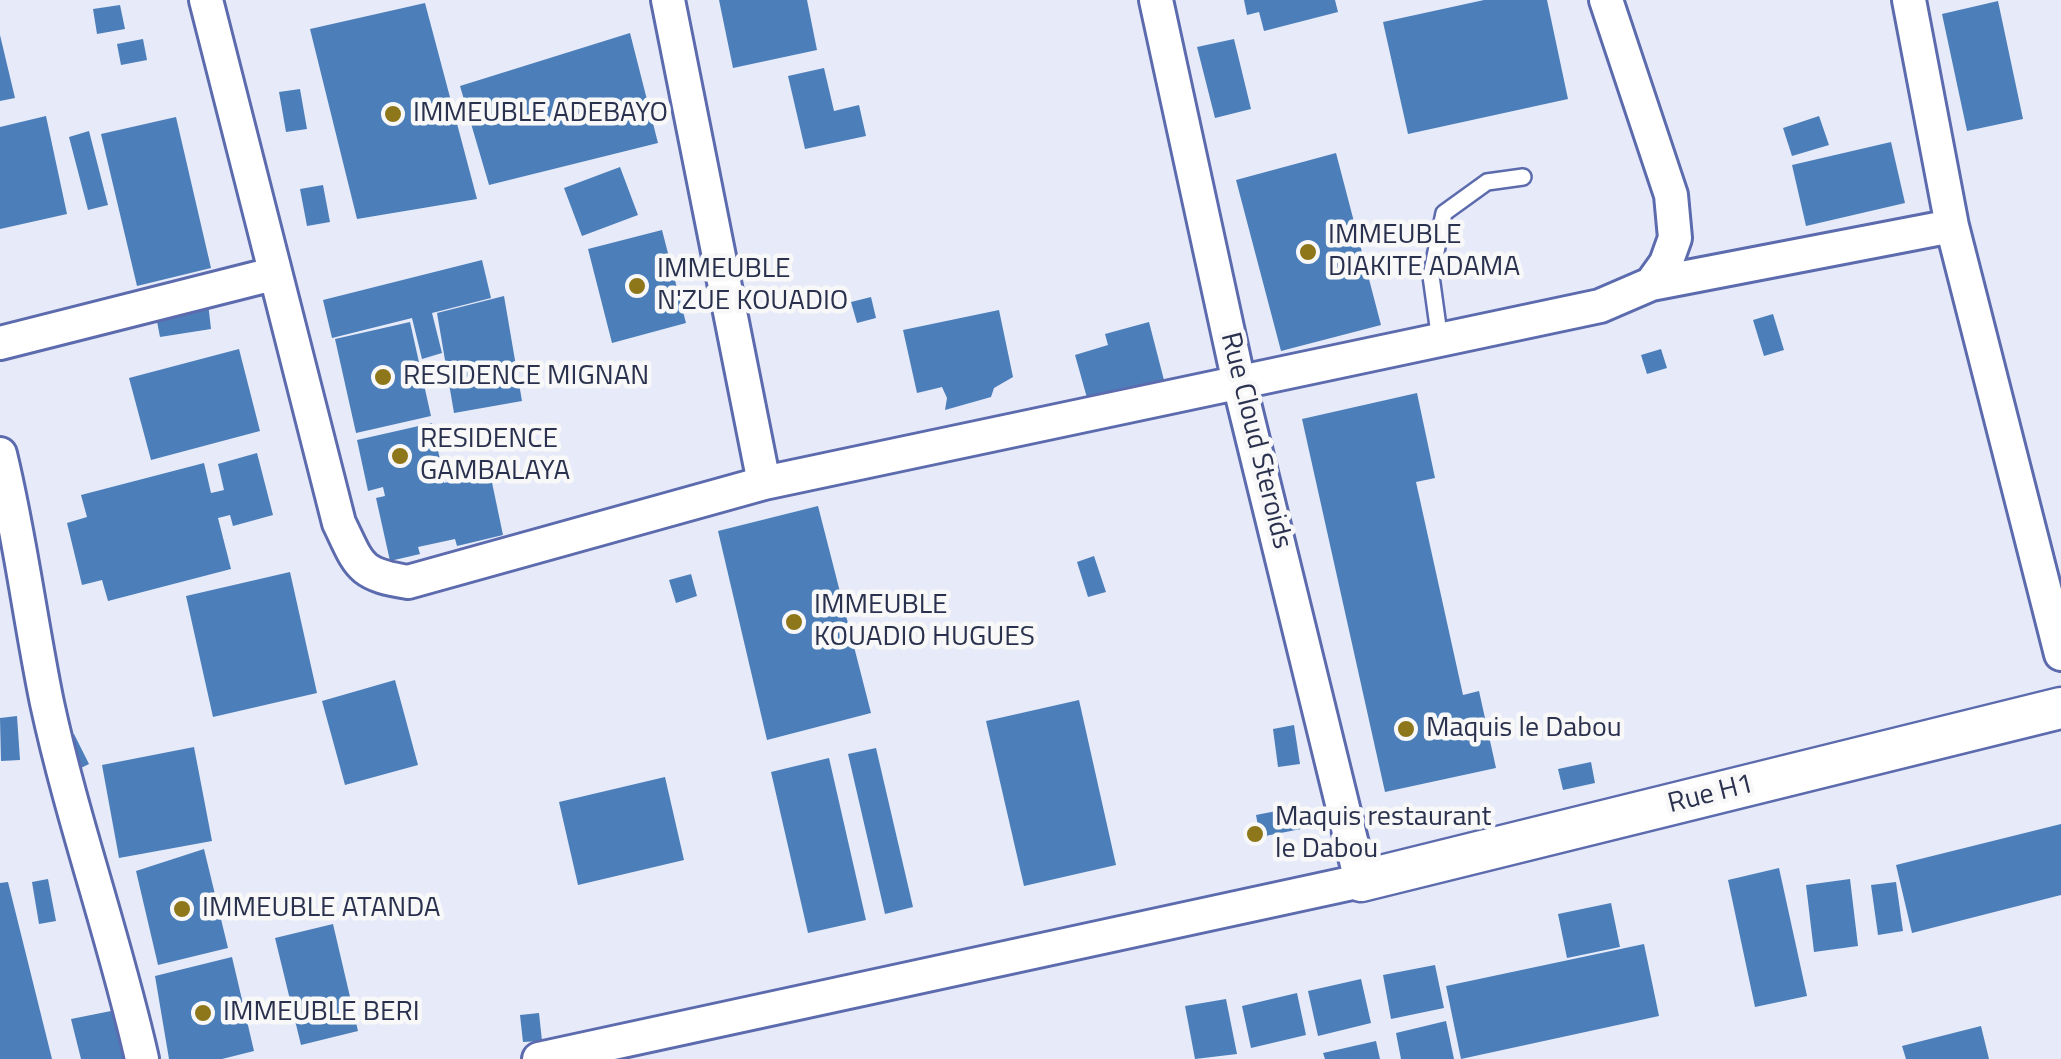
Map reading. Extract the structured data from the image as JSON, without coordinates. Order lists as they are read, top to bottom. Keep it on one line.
{"streets":{"street":["Rue Cloud Steroids","Rue H1"]},"crossings":[["Rue Cloud Steroids","Rue H1"]],"places":["IMMEUBLE ADEBAYO","IMMEUBLE DIAKITE ADAMA","IMMEUBLE N'ZUE KOUADIO","RESIDENCE MIGNAN","RESIDENCE GAMBALAYA","IMMEUBLE KOUADIO HUGUES","Maquis le Dabou","Maquis restaurant le Dabou","IMMEUBLE ATANDA","IMMEUBLE BERI"]}
